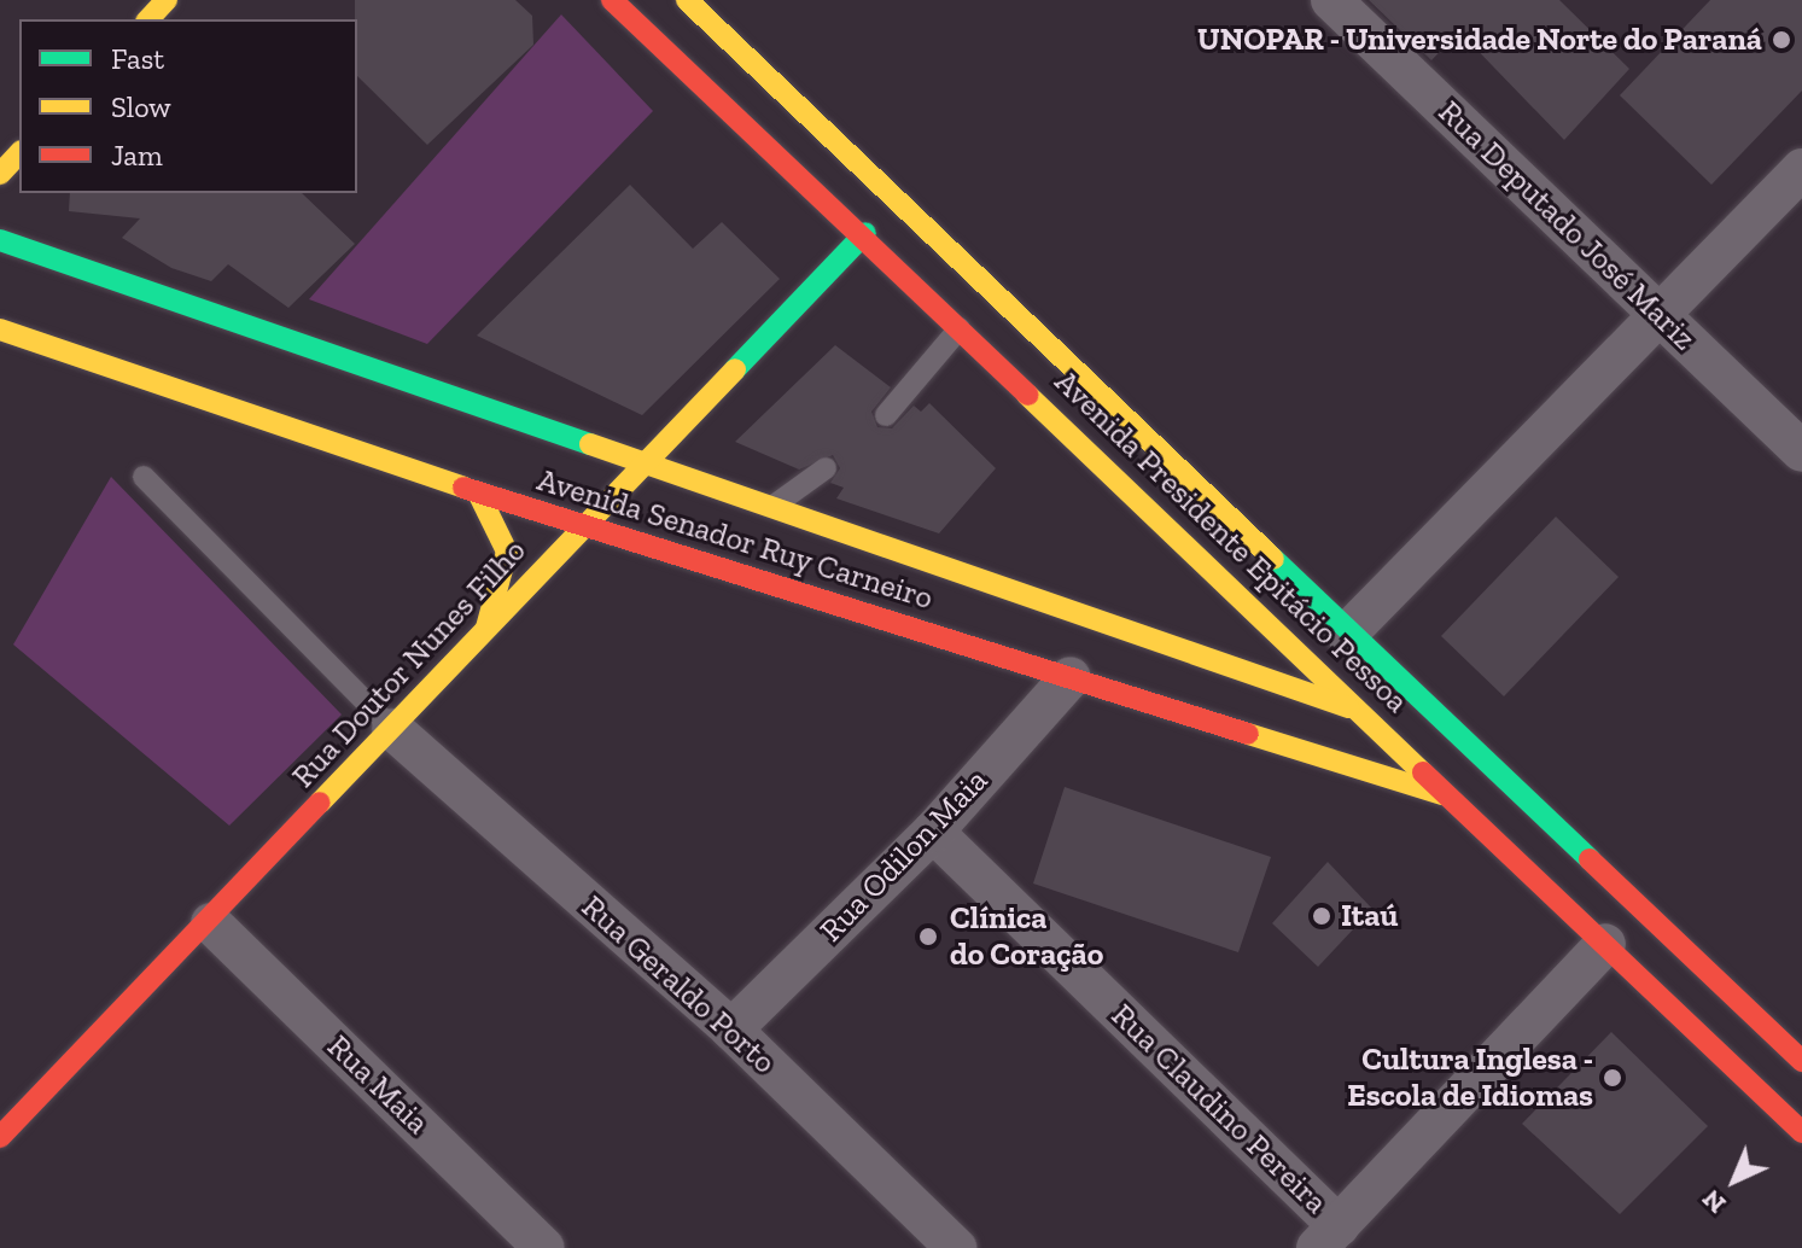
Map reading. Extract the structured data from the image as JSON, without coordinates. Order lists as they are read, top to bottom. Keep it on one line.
{"streets":{"main road":["Avenida Senador Ruy Carneiro","Avenida Presidente Epitácio Pessoa","Rua Doutor Nunes Filho"],"street":["Rua Deputado José Mariz","Rua Odilon Maia","Rua Geraldo Porto","Rua Maia","Rua Claudino Pereira"]},"crossings":[["Avenida Senador Ruy Carneiro","Avenida Presidente Epitácio Pessoa"],["Avenida Senador Ruy Carneiro","Rua Doutor Nunes Filho"],["Avenida Senador Ruy Carneiro","Rua Odilon Maia"],["Avenida Presidente Epitácio Pessoa","Rua Doutor Nunes Filho"],["Rua Doutor Nunes Filho","Rua Geraldo Porto"],["Rua Doutor Nunes Filho","Rua Maia"],["Rua Odilon Maia","Rua Geraldo Porto"],["Rua Odilon Maia","Rua Claudino Pereira"]],"places":["UNOPAR - Universidade Norte do Paraná","Itaú","Clínica do Coração","Cultura Inglesa - Escola de Idiomas"],"legend":["Fast","Slow","Jam"],"north":"bottom left"}
